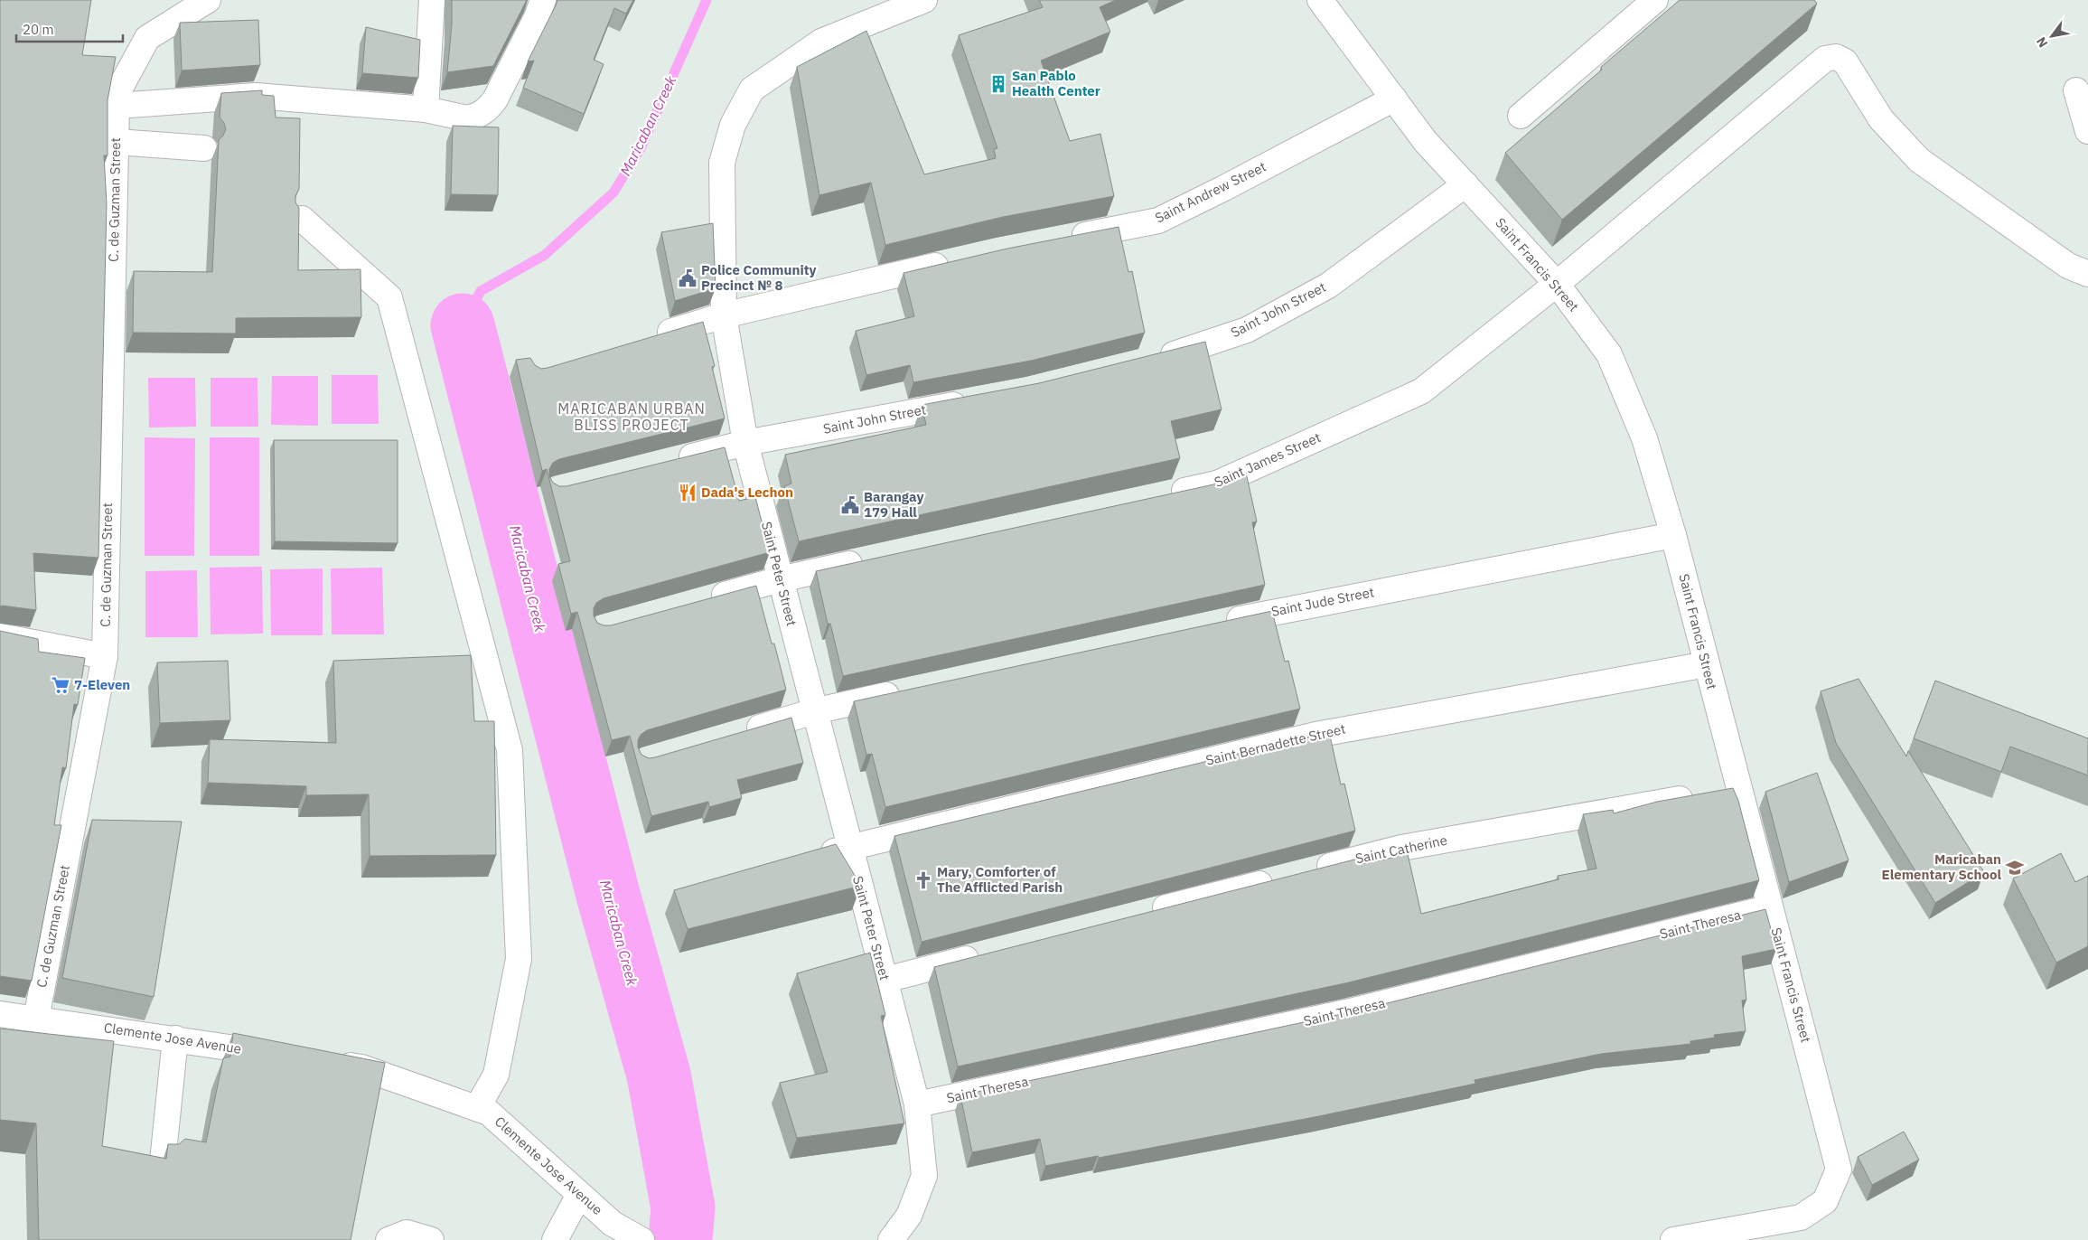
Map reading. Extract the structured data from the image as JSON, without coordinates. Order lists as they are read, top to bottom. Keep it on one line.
{"streets":{"street":["Saint Andrew Street","C. de Guzman Street","Saint Francis Street","Saint John Street","Saint James Street","Saint Peter Street","Saint Jude Street","Saint Bernadette Street","Saint Catherine","Saint Theresa","Clemente Jose Avenue"]},"crossings":[["Saint Andrew Street","Saint Francis Street"],["C. de Guzman Street","Clemente Jose Avenue"],["Saint Francis Street","Saint John Street"],["Saint Francis Street","Saint James Street"],["Saint Francis Street","Saint Jude Street"],["Saint Francis Street","Saint Bernadette Street"],["Saint Francis Street","Saint Catherine"],["Saint Francis Street","Saint Theresa"],["Saint John Street","Saint Peter Street"],["Saint Peter Street","Saint Bernadette Street"],["Saint Peter Street","Saint Theresa"]],"districts":["MARICABAN URBAN BLISS PROJECT"],"water":["Maricaban Creek"],"places":{"building":["San Pablo Health Center"],"public building":["Police Community Precinct № 8","Barangay 179 Hall"],"restaurant":["Dada's Lechon"],"supermarket":["7-Eleven"],"school or university":["Maricaban Elementary School"],"church":["Mary, Comforter of The Afflicted Parish"]},"scale_bar":"20 m","north":"bottom left"}
